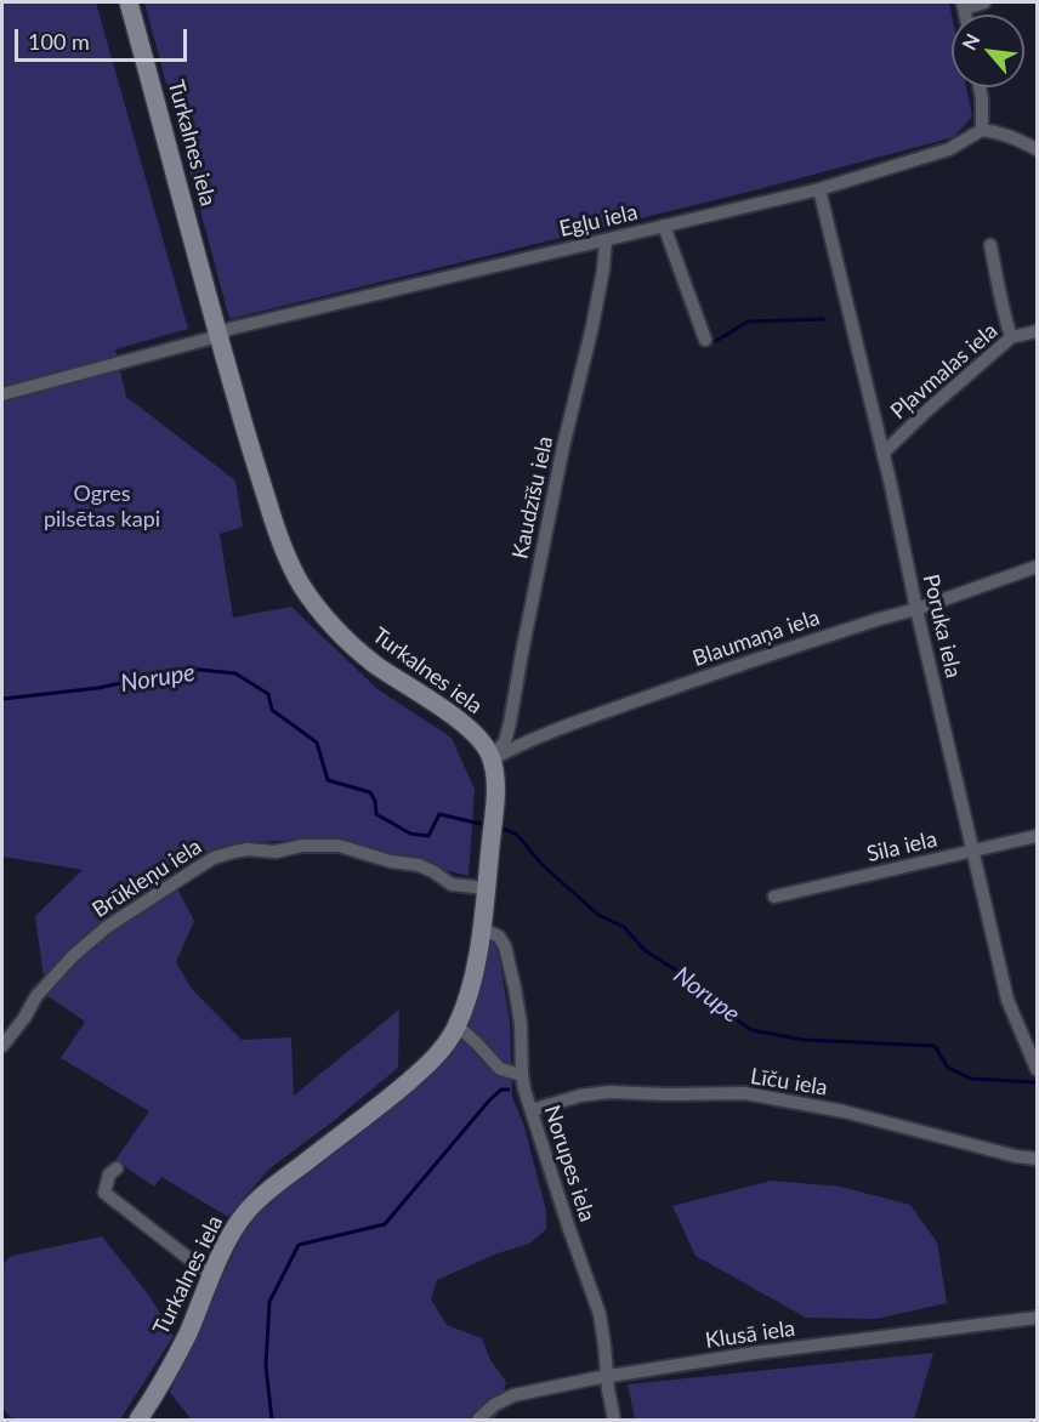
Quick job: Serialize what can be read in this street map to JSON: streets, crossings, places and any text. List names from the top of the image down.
{
  "streets": {
    "main road": ["Turkalnes iela"],
    "street": [
      "Egļu iela",
      "Pļavmalas iela",
      "Kaudzīšu iela",
      "Poruka iela",
      "Blaumaņa iela",
      "Sila iela",
      "Brūkleņu iela",
      "Līču iela",
      "Norupes iela",
      "Klusā iela"
    ]
  },
  "crossings": [
    ["Turkalnes iela", "Egļu iela"],
    ["Turkalnes iela", "Kaudzīšu iela"],
    ["Turkalnes iela", "Blaumaņa iela"],
    ["Turkalnes iela", "Brūkleņu iela"],
    ["Turkalnes iela", "Norupes iela"],
    ["Egļu iela", "Kaudzīšu iela"],
    ["Egļu iela", "Poruka iela"],
    ["Pļavmalas iela", "Poruka iela"],
    ["Kaudzīšu iela", "Blaumaņa iela"],
    ["Poruka iela", "Blaumaņa iela"],
    ["Poruka iela", "Sila iela"],
    ["Līču iela", "Norupes iela"],
    ["Norupes iela", "Klusā iela"]
  ],
  "water": ["Norupe"],
  "parks": ["Ogres pilsētas kapi"],
  "scale_bar": "100 m",
  "north": "top left"
}
